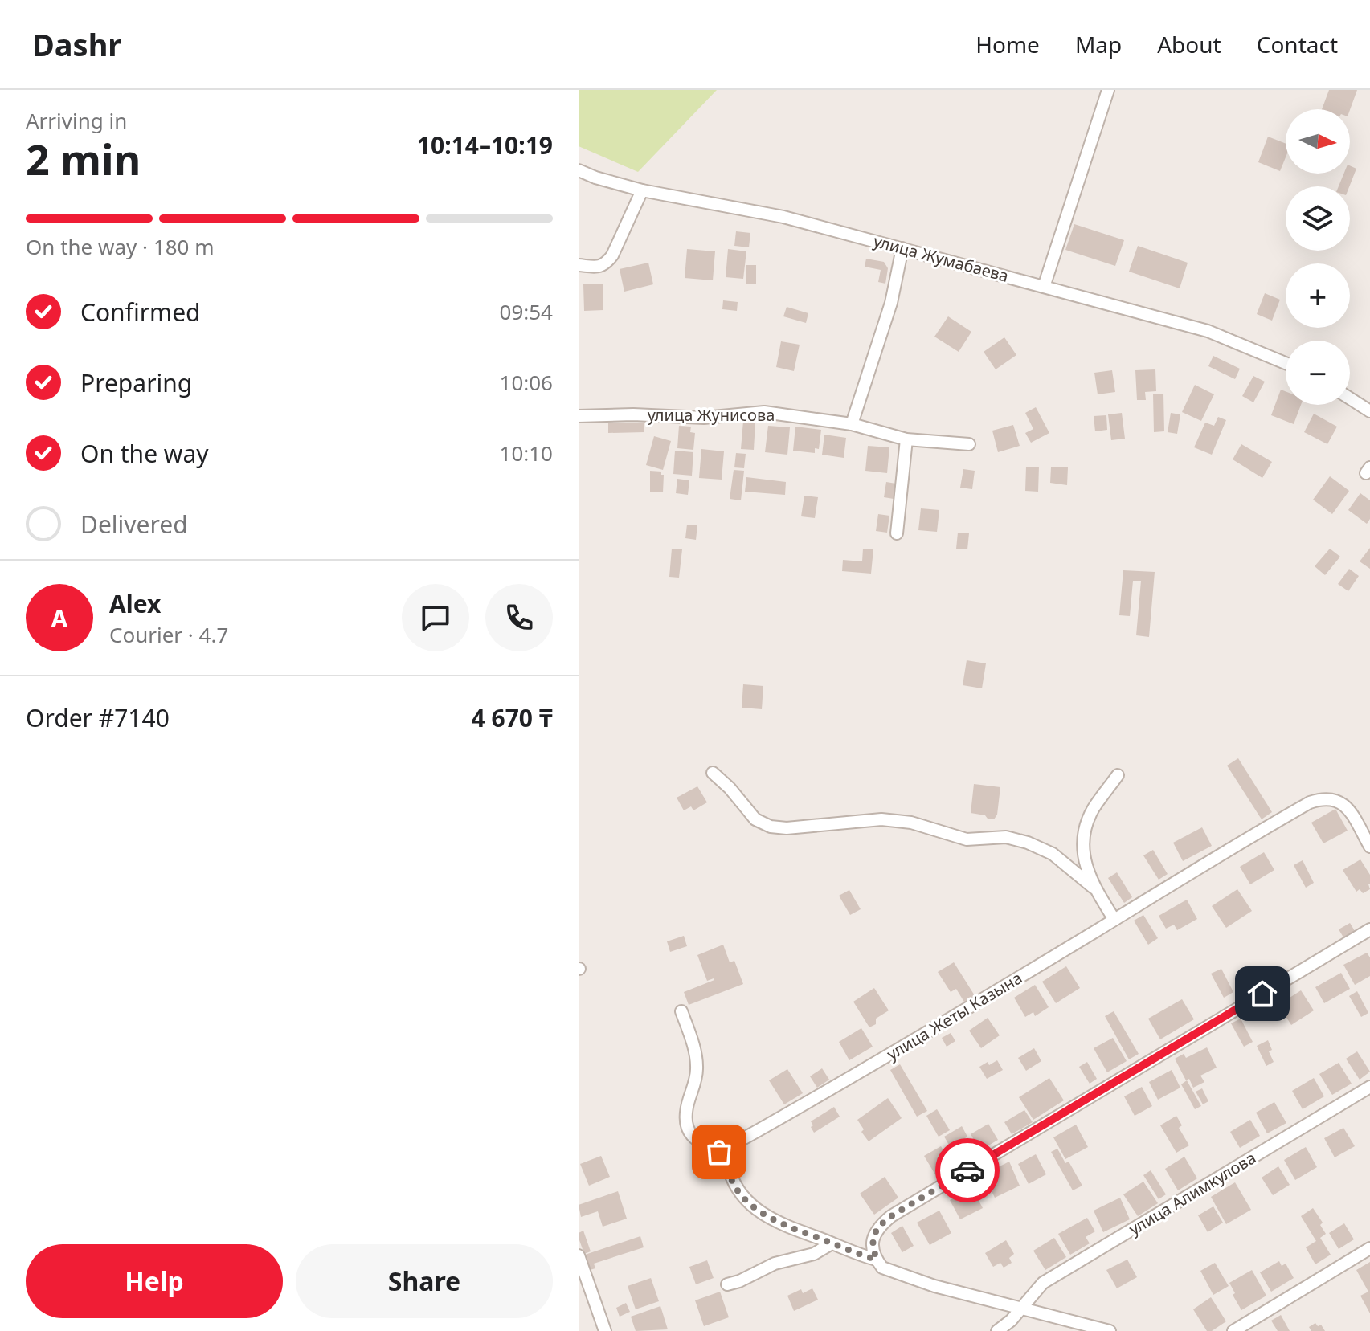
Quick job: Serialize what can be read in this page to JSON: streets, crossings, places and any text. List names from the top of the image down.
{
  "streets": {
    "street": [
      "улица Жумабаева",
      "улица Жунисова",
      "улица Жеты Казына",
      "улица Алимкулова"
    ]
  },
  "north": "right",
  "page": {
    "header": "Dashr",
    "nav": [
      "Home",
      "Map",
      "About",
      "Contact"
    ],
    "heading": ["2 min", "Arriving in", "10:14–10:19"],
    "panel": [
      "Alex",
      "Courier · 4.7",
      "Order #7140",
      "4 670 ₸"
    ],
    "map_buttons": ["+", "−"],
    "bar": "On the way · 180 m",
    "list": [
      ["Confirmed", "09:54"],
      ["Preparing", "10:06"],
      ["On the way", "10:10"],
      "Delivered"
    ],
    "round": "A",
    "buttons": ["Help", "Share"]
  }
}
